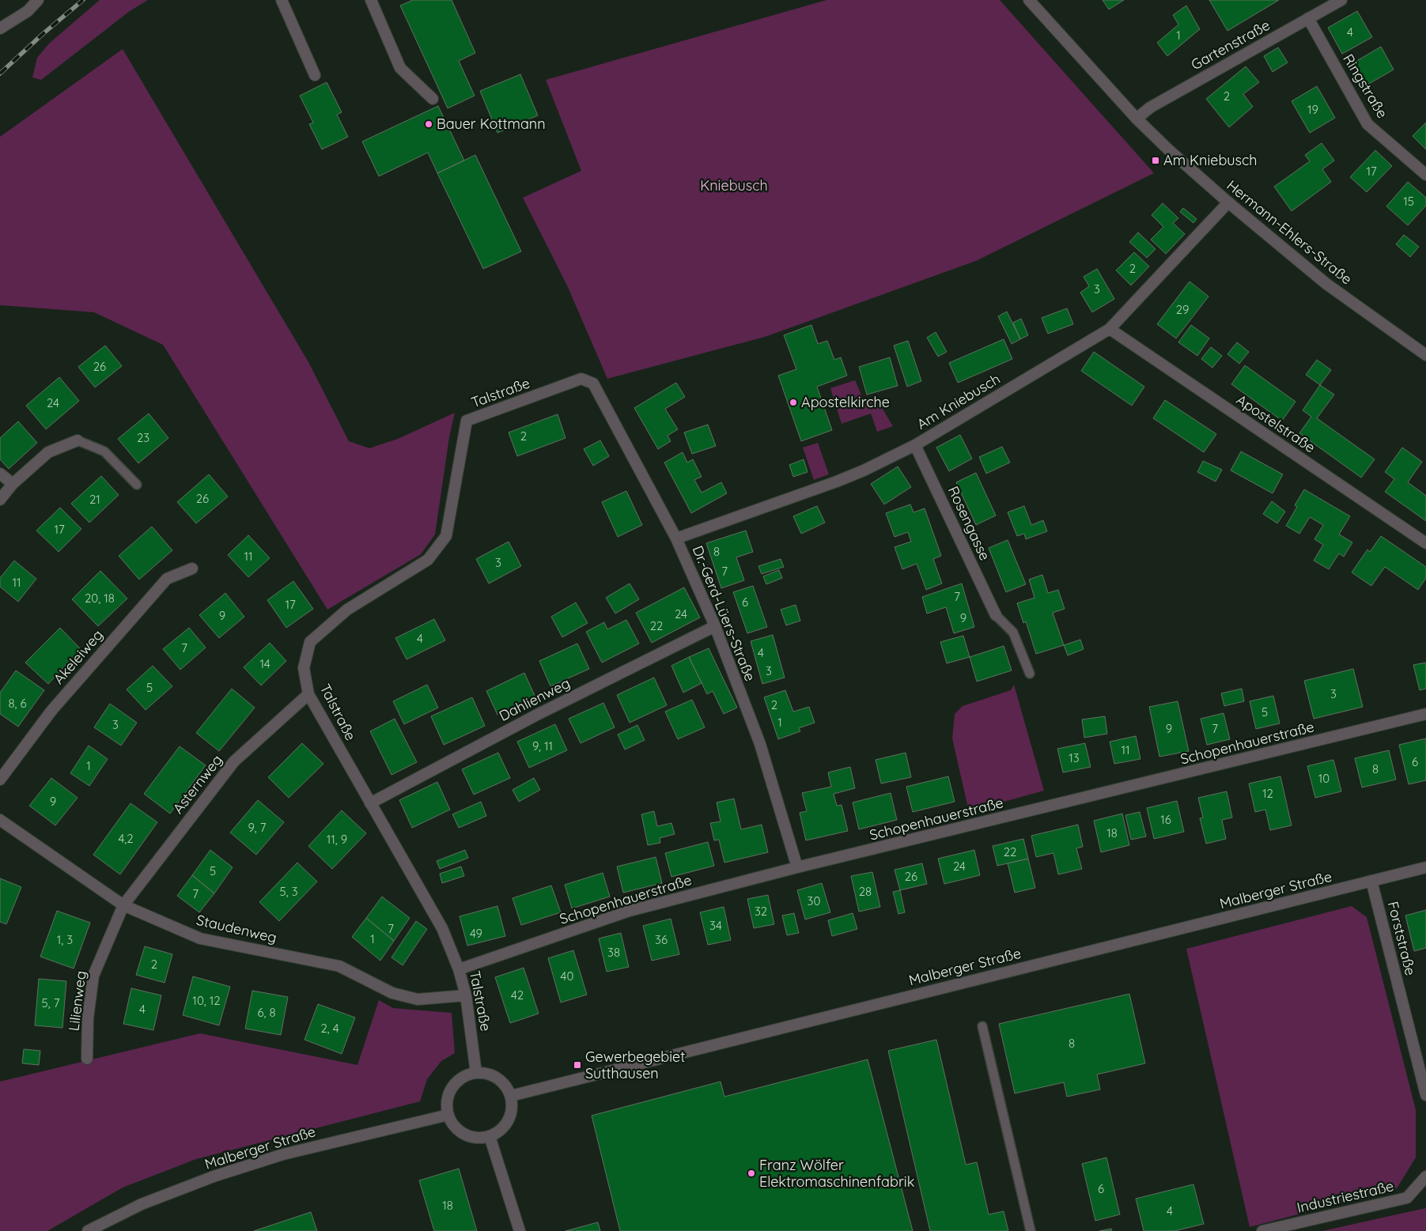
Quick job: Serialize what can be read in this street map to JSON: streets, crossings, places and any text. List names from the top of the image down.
{
  "streets": {
    "street": [
      "Gartenstraße",
      "Ringstraße",
      "Hermann-Ehlers-Straße",
      "Talstraße",
      "Am Kniebusch",
      "Apostelstraße",
      "Rosengasse",
      "Dr.-Gerd-Lüers-Straße",
      "Akeleiweg",
      "Dahlienweg",
      "Schopenhauerstraße",
      "Asternweg",
      "Malberger Straße",
      "Staudenweg",
      "Forststraße",
      "Lilienweg",
      "Industriestraße"
    ]
  },
  "crossings": [
    ["Gartenstraße", "Ringstraße"],
    ["Gartenstraße", "Hermann-Ehlers-Straße"],
    ["Hermann-Ehlers-Straße", "Am Kniebusch"],
    ["Talstraße", "Dr.-Gerd-Lüers-Straße"],
    ["Talstraße", "Dahlienweg"],
    ["Talstraße", "Schopenhauerstraße"],
    ["Talstraße", "Asternweg"],
    ["Talstraße", "Malberger Straße"],
    ["Talstraße", "Staudenweg"],
    ["Am Kniebusch", "Apostelstraße"],
    ["Am Kniebusch", "Rosengasse"],
    ["Am Kniebusch", "Dr.-Gerd-Lüers-Straße"],
    ["Dr.-Gerd-Lüers-Straße", "Dahlienweg"],
    ["Dr.-Gerd-Lüers-Straße", "Schopenhauerstraße"],
    ["Asternweg", "Staudenweg"],
    ["Asternweg", "Lilienweg"],
    ["Malberger Straße", "Forststraße"],
    ["Staudenweg", "Lilienweg"]
  ],
  "parks": ["Kniebusch"],
  "places": {
    "other": ["Bauer Kottmann", "Apostelkirche", "Franz Wölfer Elektromaschinenfabrik"],
    "transit": ["Am Kniebusch", "Gewerbegebiet Sutthausen"]
  },
  "house_numbers": [
    "4",
    "1",
    "2",
    "19",
    "17",
    "15",
    "2",
    "3",
    "29",
    "26",
    "24",
    "2",
    "23",
    "26",
    "21",
    "17",
    "8",
    "11",
    "3",
    "7",
    "11",
    "7",
    "20, 18",
    "6",
    "17",
    "24",
    "9",
    "9",
    "22",
    "4",
    "7",
    "4",
    "14",
    "3",
    "5",
    "3",
    "8, 6",
    "2",
    "5",
    "1",
    "3",
    "9",
    "7",
    "9, 11",
    "11",
    "13",
    "6",
    "1",
    "8",
    "10",
    "12",
    "9",
    "16",
    "9, 7",
    "18",
    "4,2",
    "11, 9",
    "22",
    "24",
    "5",
    "26",
    "5, 3",
    "28",
    "7",
    "30",
    "32",
    "34",
    "7",
    "49",
    "1",
    "1, 3",
    "36",
    "38",
    "2",
    "40",
    "42",
    "10, 12",
    "5, 7",
    "4",
    "6, 8",
    "2, 4",
    "8",
    "6",
    "18",
    "4"
  ]
}
